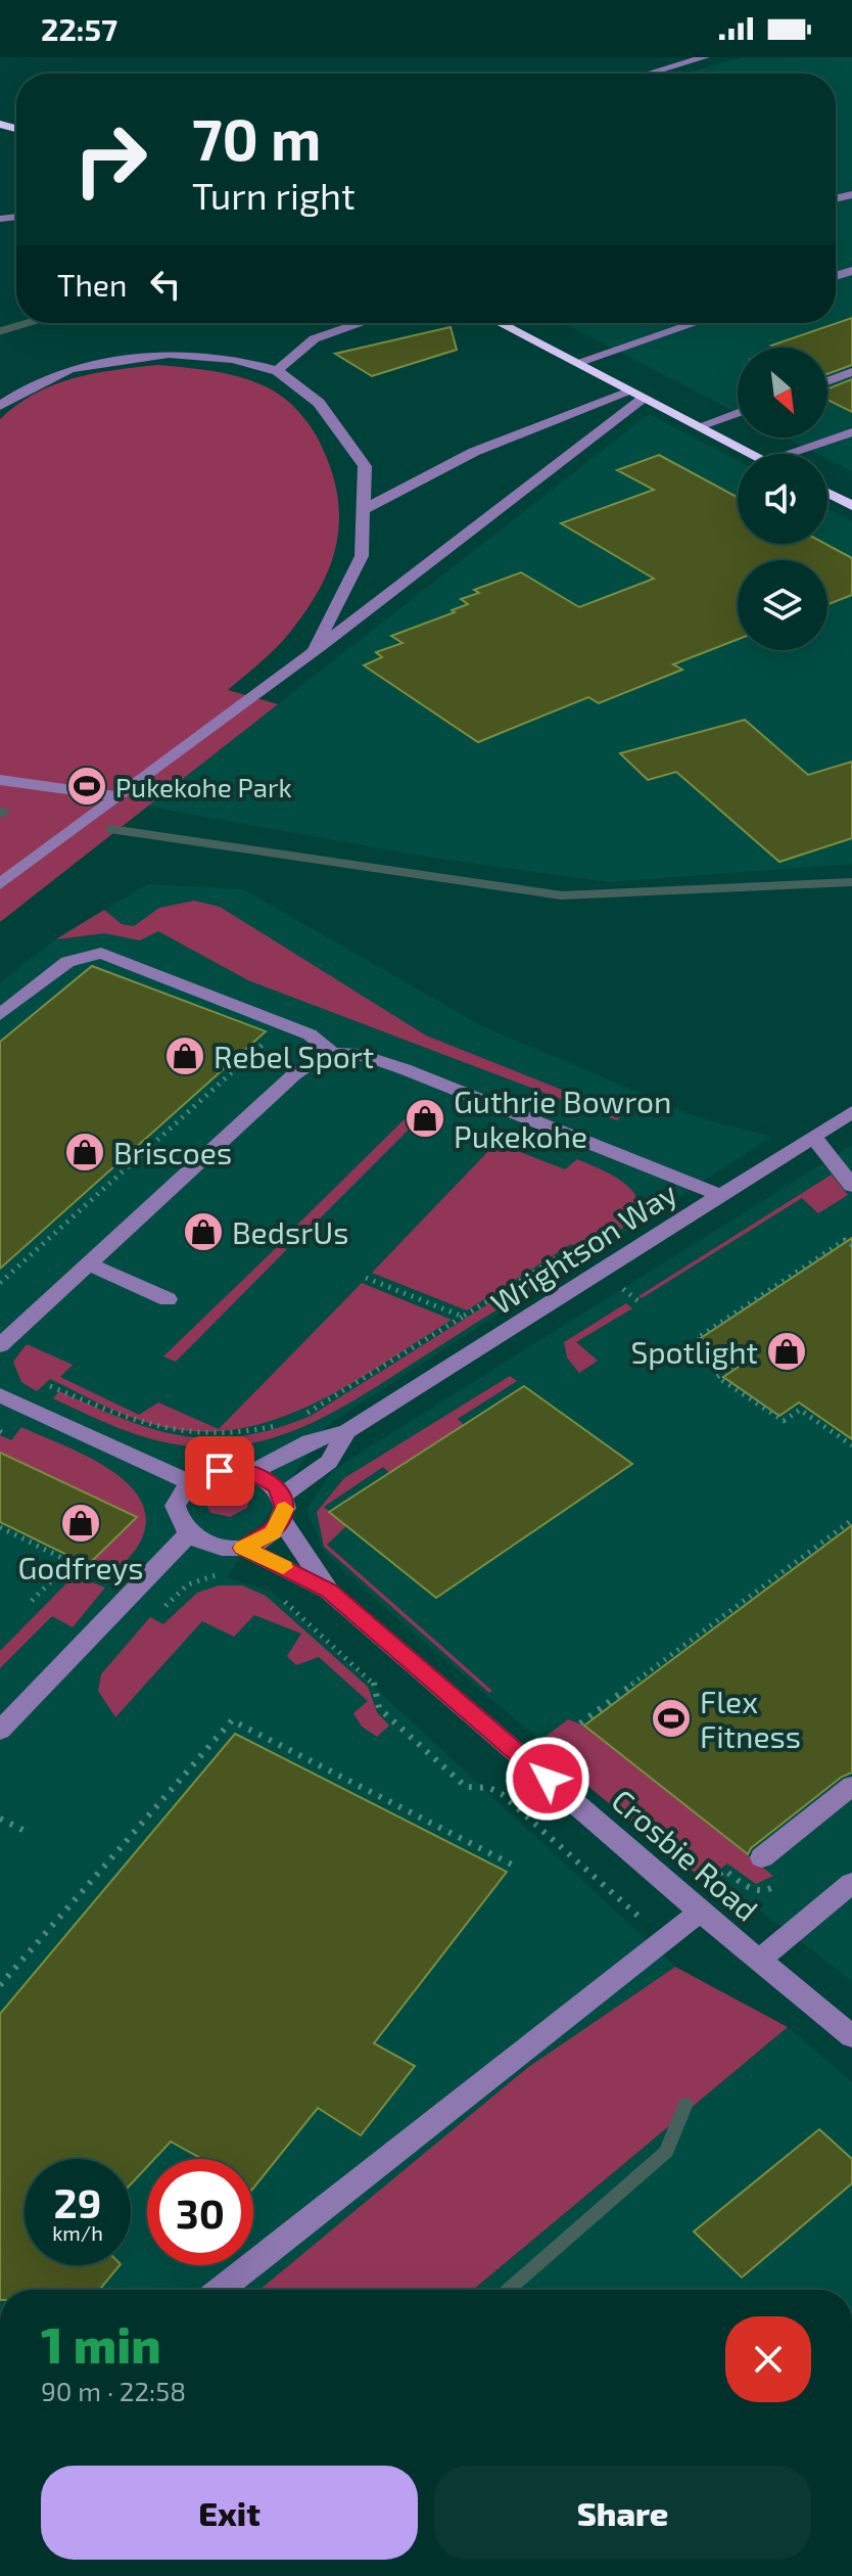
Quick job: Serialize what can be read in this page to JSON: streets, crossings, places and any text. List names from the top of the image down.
{
  "streets": {
    "street": ["Wrightson Way", "Crosbie Road"]
  },
  "crossings": [
    ["Wrightson Way", "Crosbie Road"]
  ],
  "places": {
    "sports": ["Pukekohe Park", "Flex Fitness"],
    "shop": [
      "Rebel Sport",
      "Guthrie Bowron Pukekohe",
      "Briscoes",
      "BedsrUs",
      "Spotlight",
      "Godfreys"
    ]
  },
  "north": "bottom right",
  "page": {
    "status": "22:57",
    "turn": ["70 m", "Turn right"],
    "then": "Then",
    "speed": "29 km/h",
    "limit": "30",
    "heading": ["1 min", "90 m · 22:58"],
    "buttons": ["Exit", "Share"]
  }
}
